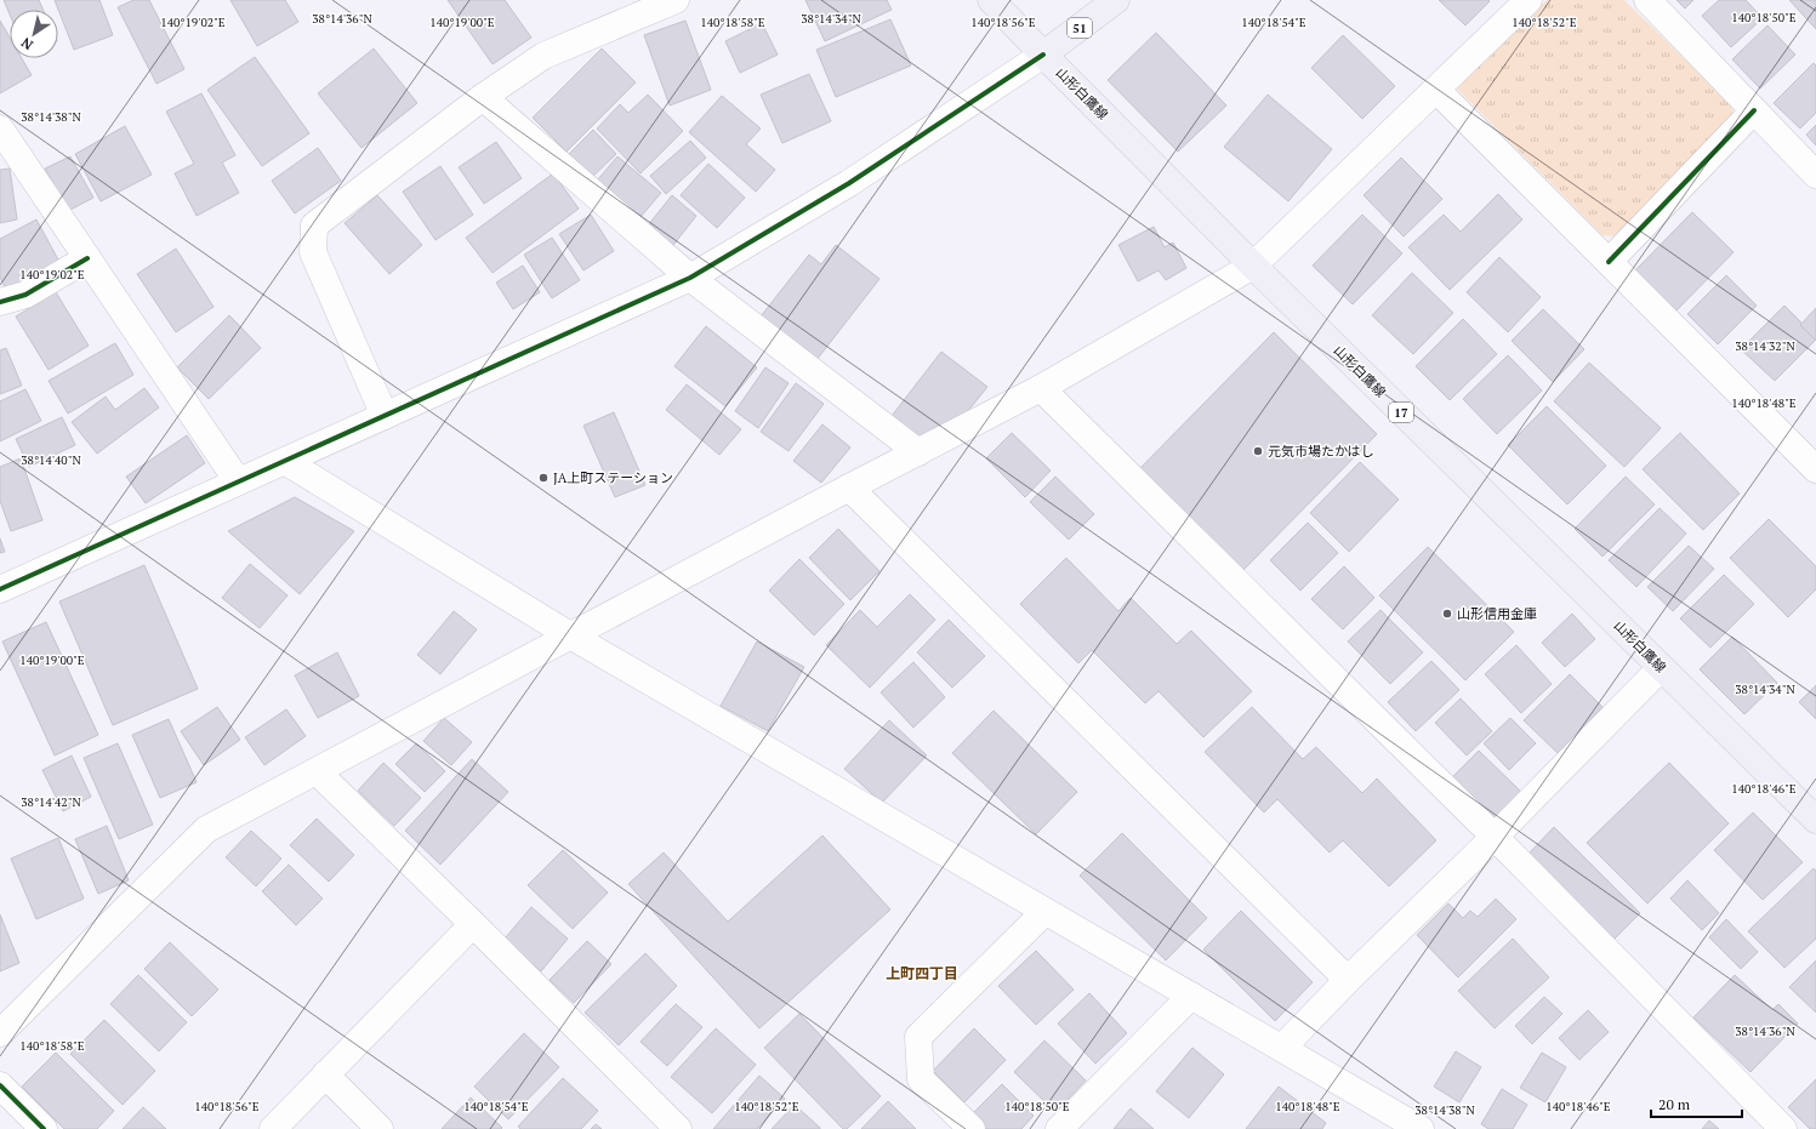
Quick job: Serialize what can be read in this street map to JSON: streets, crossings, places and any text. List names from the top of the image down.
{
  "streets": {
    "main road": ["51", "山形白鷹線", "17"]
  },
  "crossings": [
    ["51", "山形白鷹線"]
  ],
  "districts": ["上町四丁目"],
  "places": ["元気市場たかはし", "JA上町ステーション", "山形信用金庫"],
  "scale_bar": "20 m",
  "north": "bottom left",
  "coordinates": [
    "140°18'50\"E",
    "38°14'36\"N",
    "38°14'34\"N",
    "140°19'02\"E",
    "140°19'00\"E",
    "140°18'58\"E",
    "140°18'56\"E",
    "140°18'54\"E",
    "140°18'52\"E",
    "38°14'38\"N",
    "38°14'32\"N",
    "140°18'48\"E",
    "38°14'40\"N",
    "140°18'46\"E",
    "38°14'42\"N"
  ]
}
